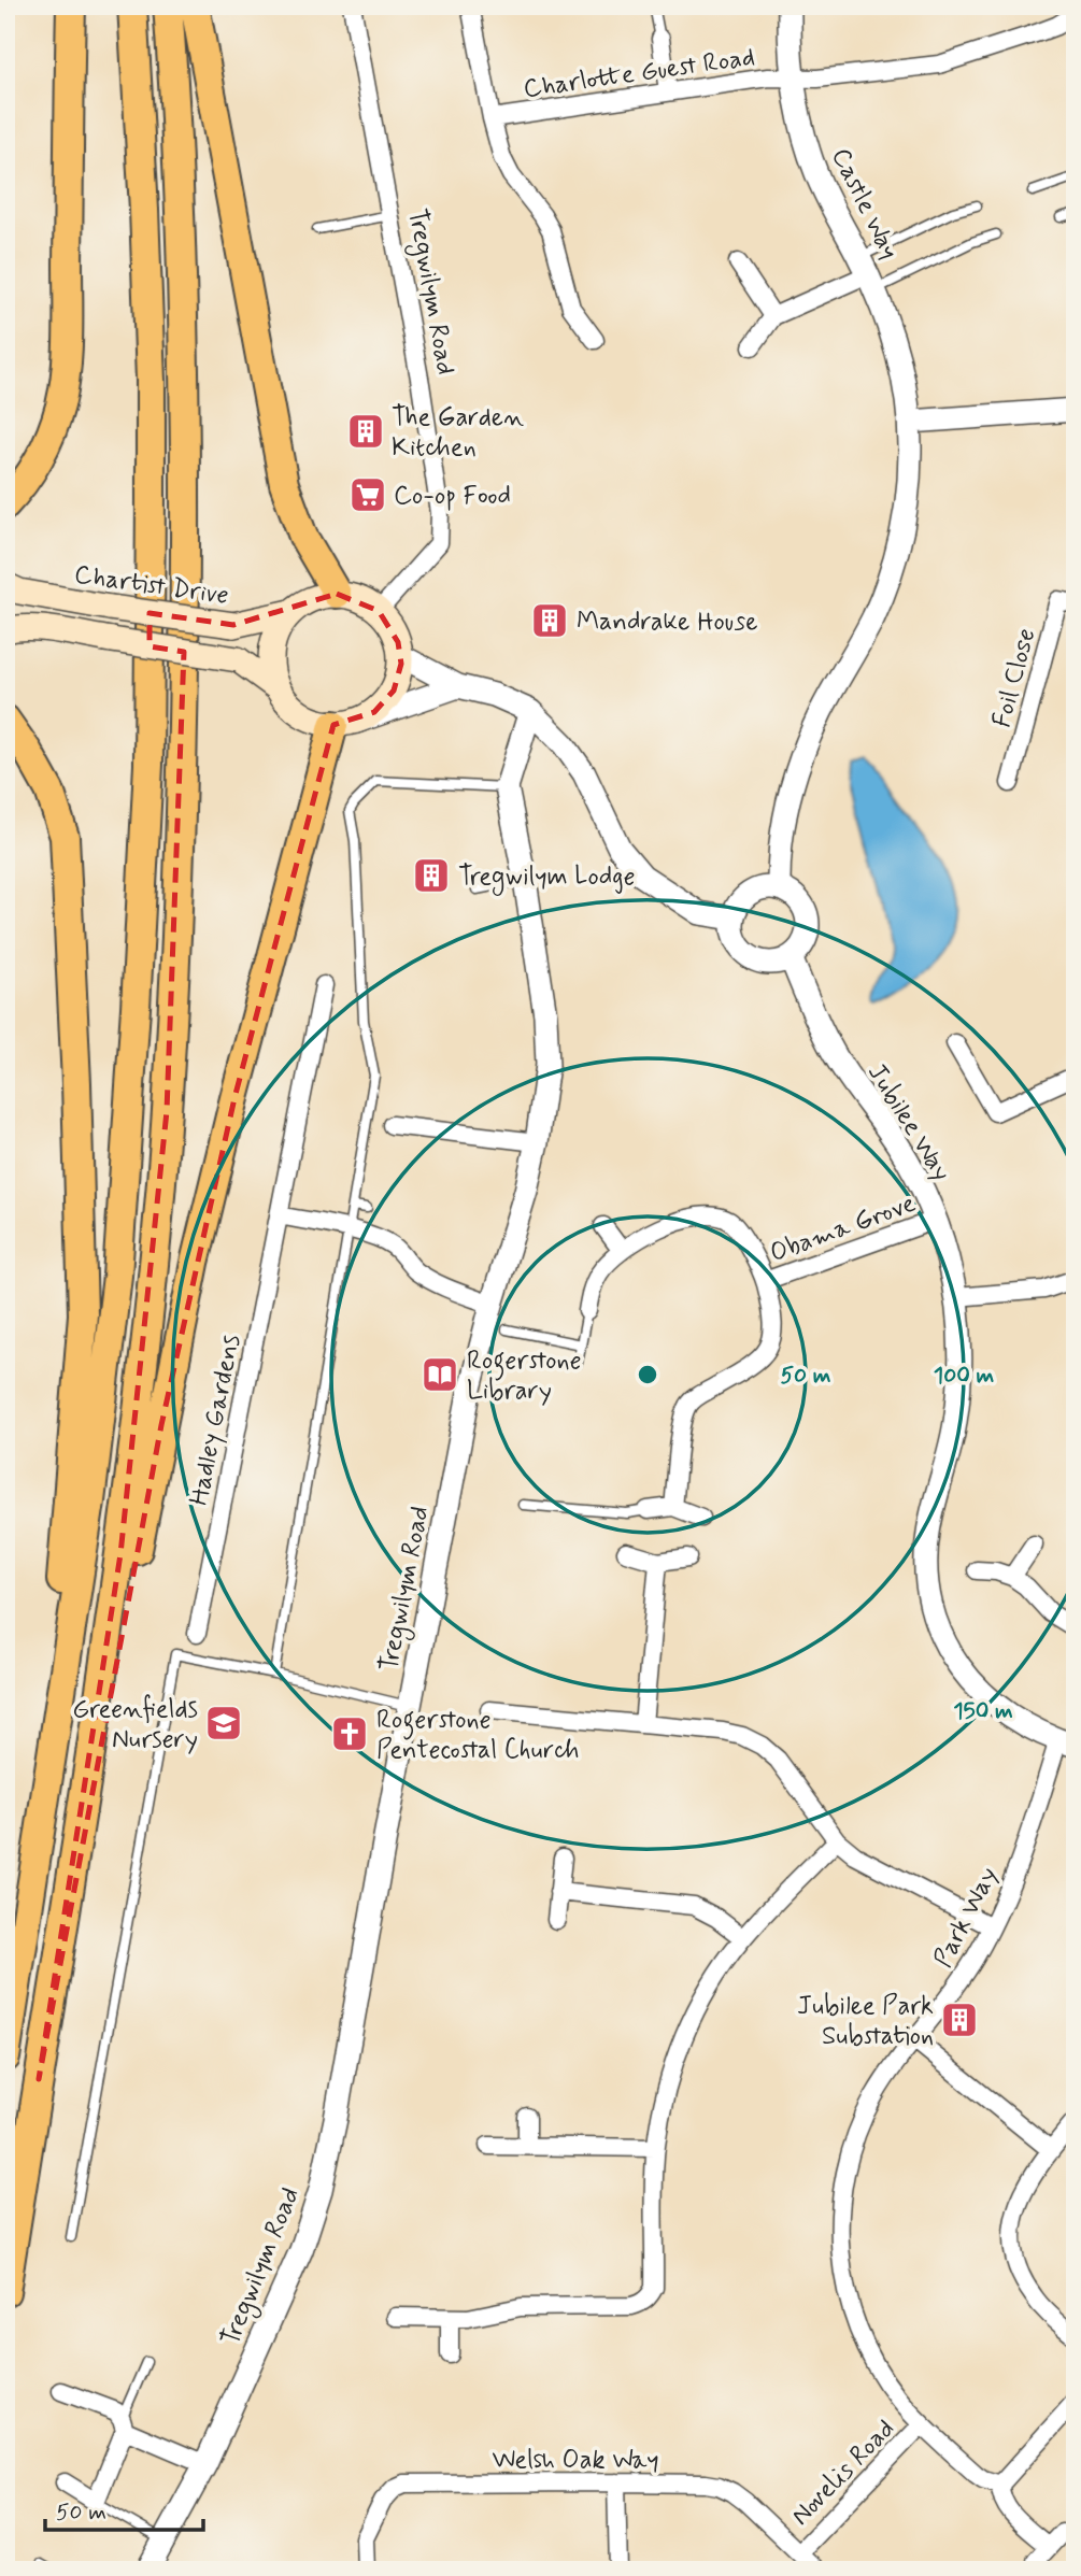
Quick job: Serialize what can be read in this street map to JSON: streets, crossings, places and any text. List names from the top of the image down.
{
  "streets": {
    "main road": ["Chartist Drive"],
    "street": [
      "Charlotte Guest Road",
      "Castle Way",
      "Tregwilym Road",
      "Foil Close",
      "Jubilee Way",
      "Obama Grove",
      "Hadley Gardens",
      "Park Way",
      "Welsh Oak Way",
      "Novelis Road"
    ]
  },
  "crossings": [
    ["Charlotte Guest Road", "Castle Way"],
    ["Tregwilym Road", "Chartist Drive"],
    ["Jubilee Way", "Obama Grove"],
    ["Jubilee Way", "Park Way"],
    ["Park Way", "Novelis Road"],
    ["Welsh Oak Way", "Novelis Road"]
  ],
  "places": {
    "building": [
      "The Garden Kitchen",
      "Mandrake House",
      "Tregwilym Lodge",
      "Jubilee Park Substation"
    ],
    "supermarket": ["Co-op Food"],
    "library": ["Rogerstone Library"],
    "school or university": ["Greenfields Nursery"],
    "church": ["Rogerstone Pentecostal Church"]
  },
  "scale_bar": "50 m",
  "rings": ["50 m", "100 m", "150 m"]
}
